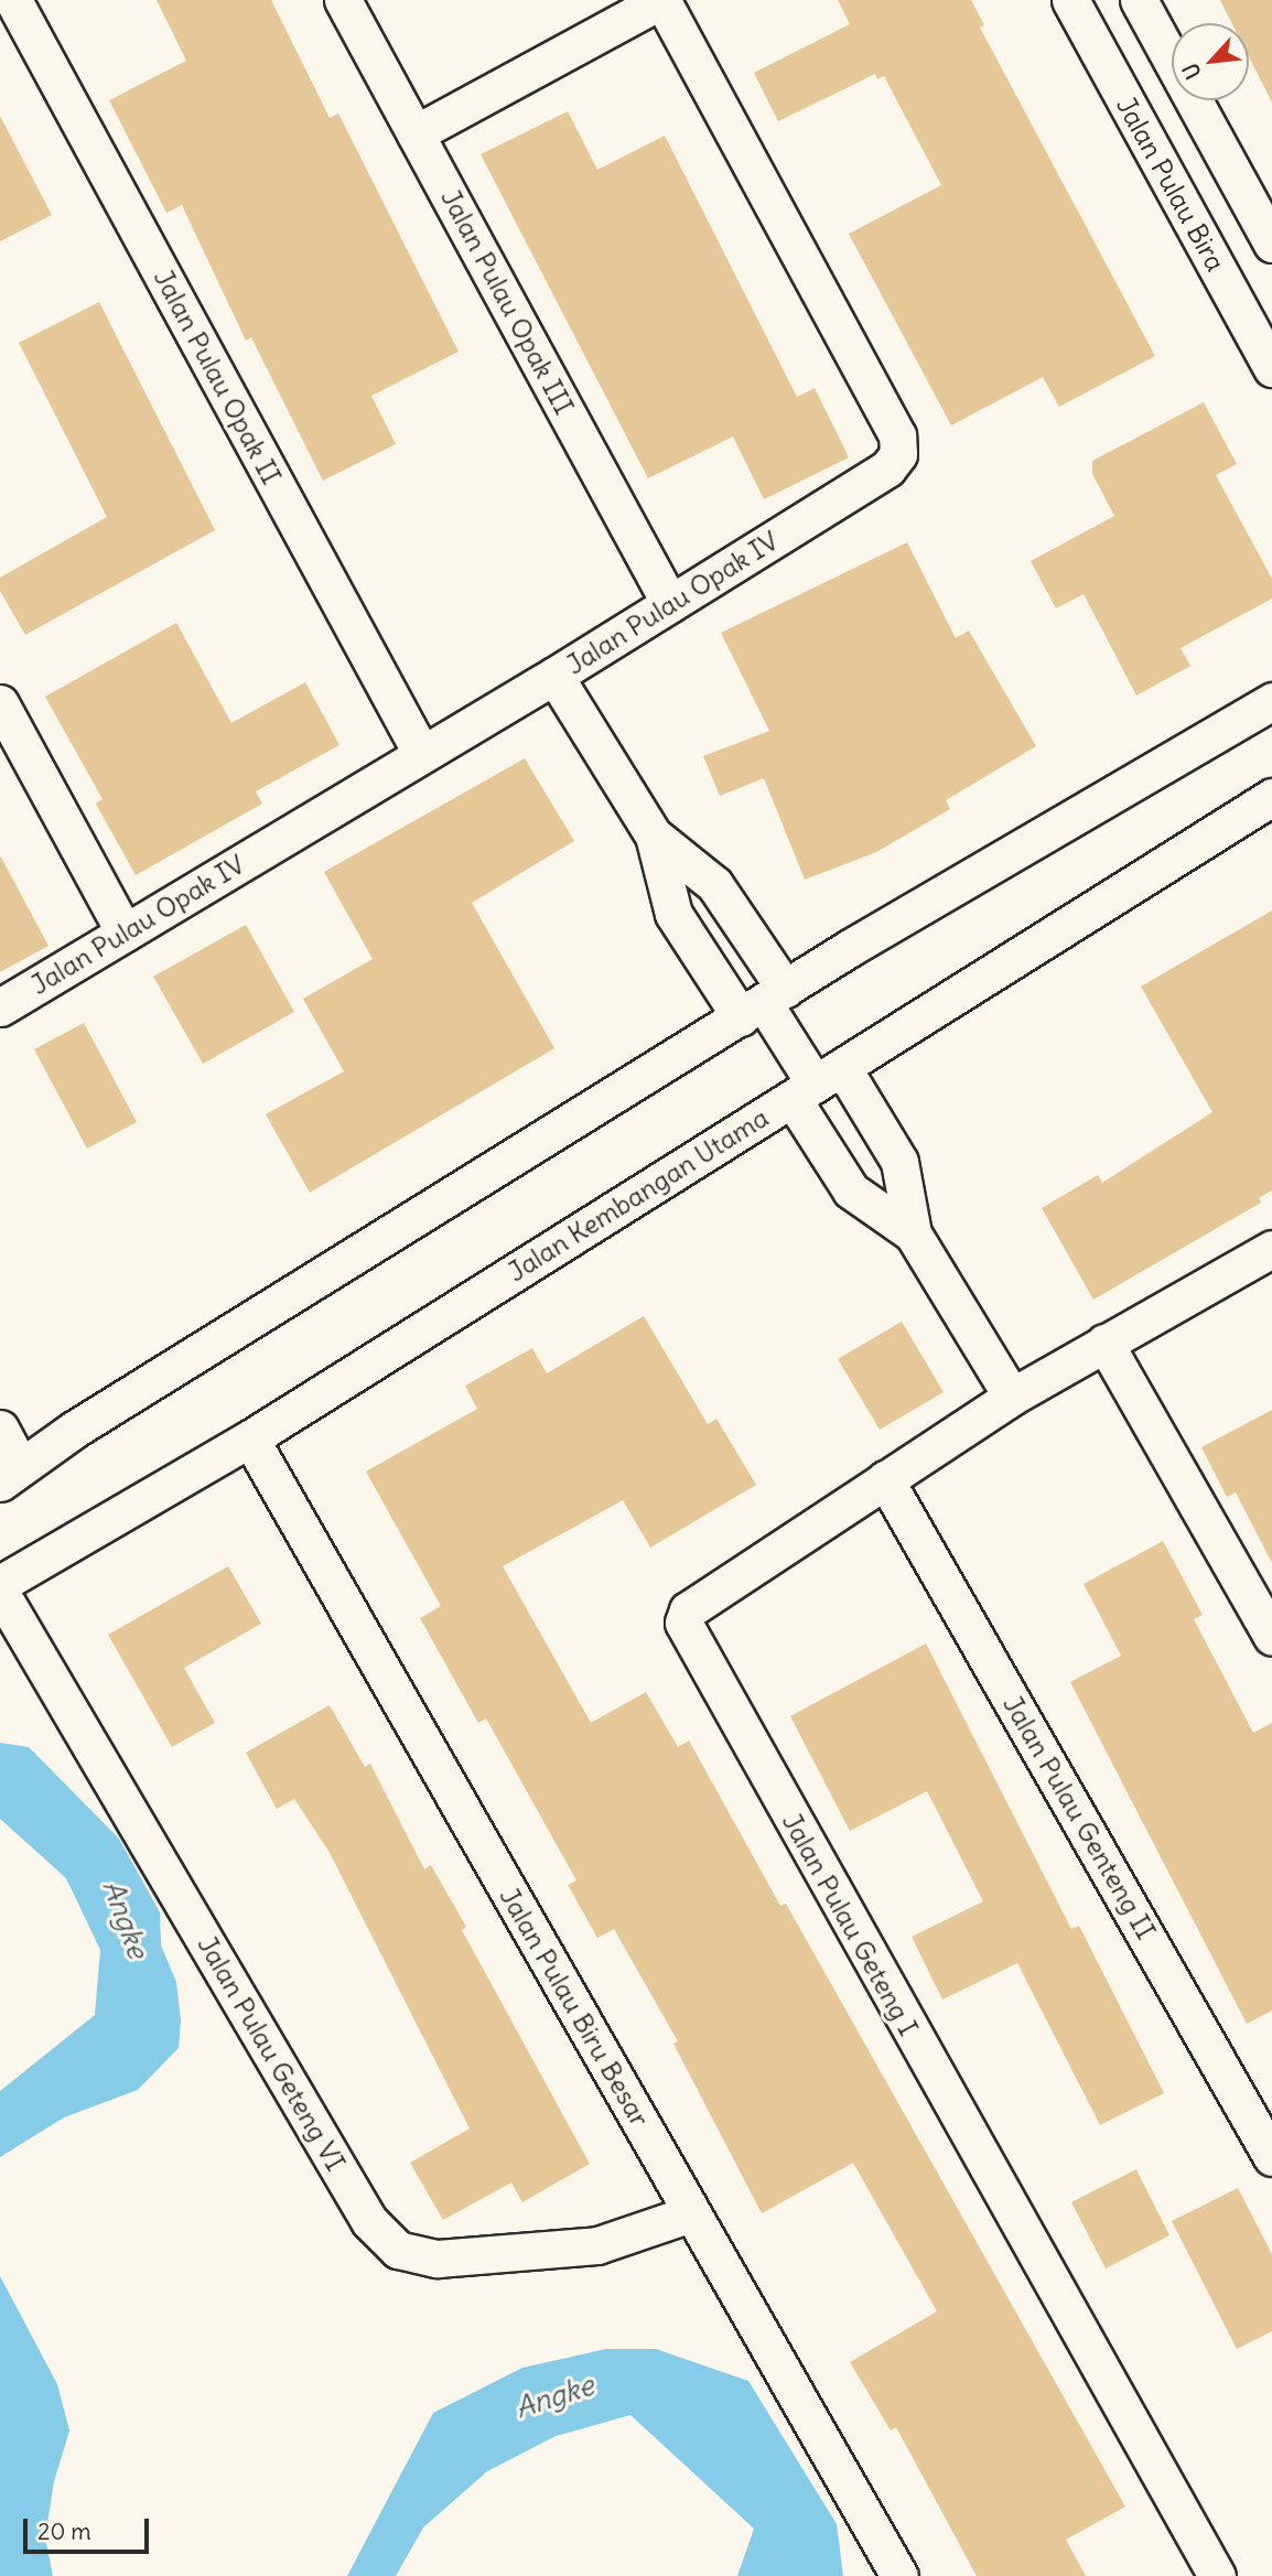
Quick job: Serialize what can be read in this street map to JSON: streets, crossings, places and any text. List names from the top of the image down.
{
  "streets": {
    "street": [
      "Jalan Pulau Bira",
      "Jalan Pulau Opak III",
      "Jalan Pulau Opak II",
      "Jalan Pulau Opak IV",
      "Jalan Kembangan Utama",
      "Jalan Pulau Genteng II",
      "Jalan Pulau Geteng I",
      "Jalan Pulau Biru Besar",
      "Jalan Pulau Geteng VI"
    ]
  },
  "crossings": [
    ["Jalan Pulau Opak III", "Jalan Pulau Opak IV"],
    ["Jalan Pulau Opak II", "Jalan Pulau Opak IV"],
    ["Jalan Kembangan Utama", "Jalan Pulau Biru Besar"],
    ["Jalan Pulau Genteng II", "Jalan Pulau Geteng I"],
    ["Jalan Pulau Biru Besar", "Jalan Pulau Geteng VI"]
  ],
  "water": ["Angke"],
  "scale_bar": "20 m",
  "north": "bottom left"
}
